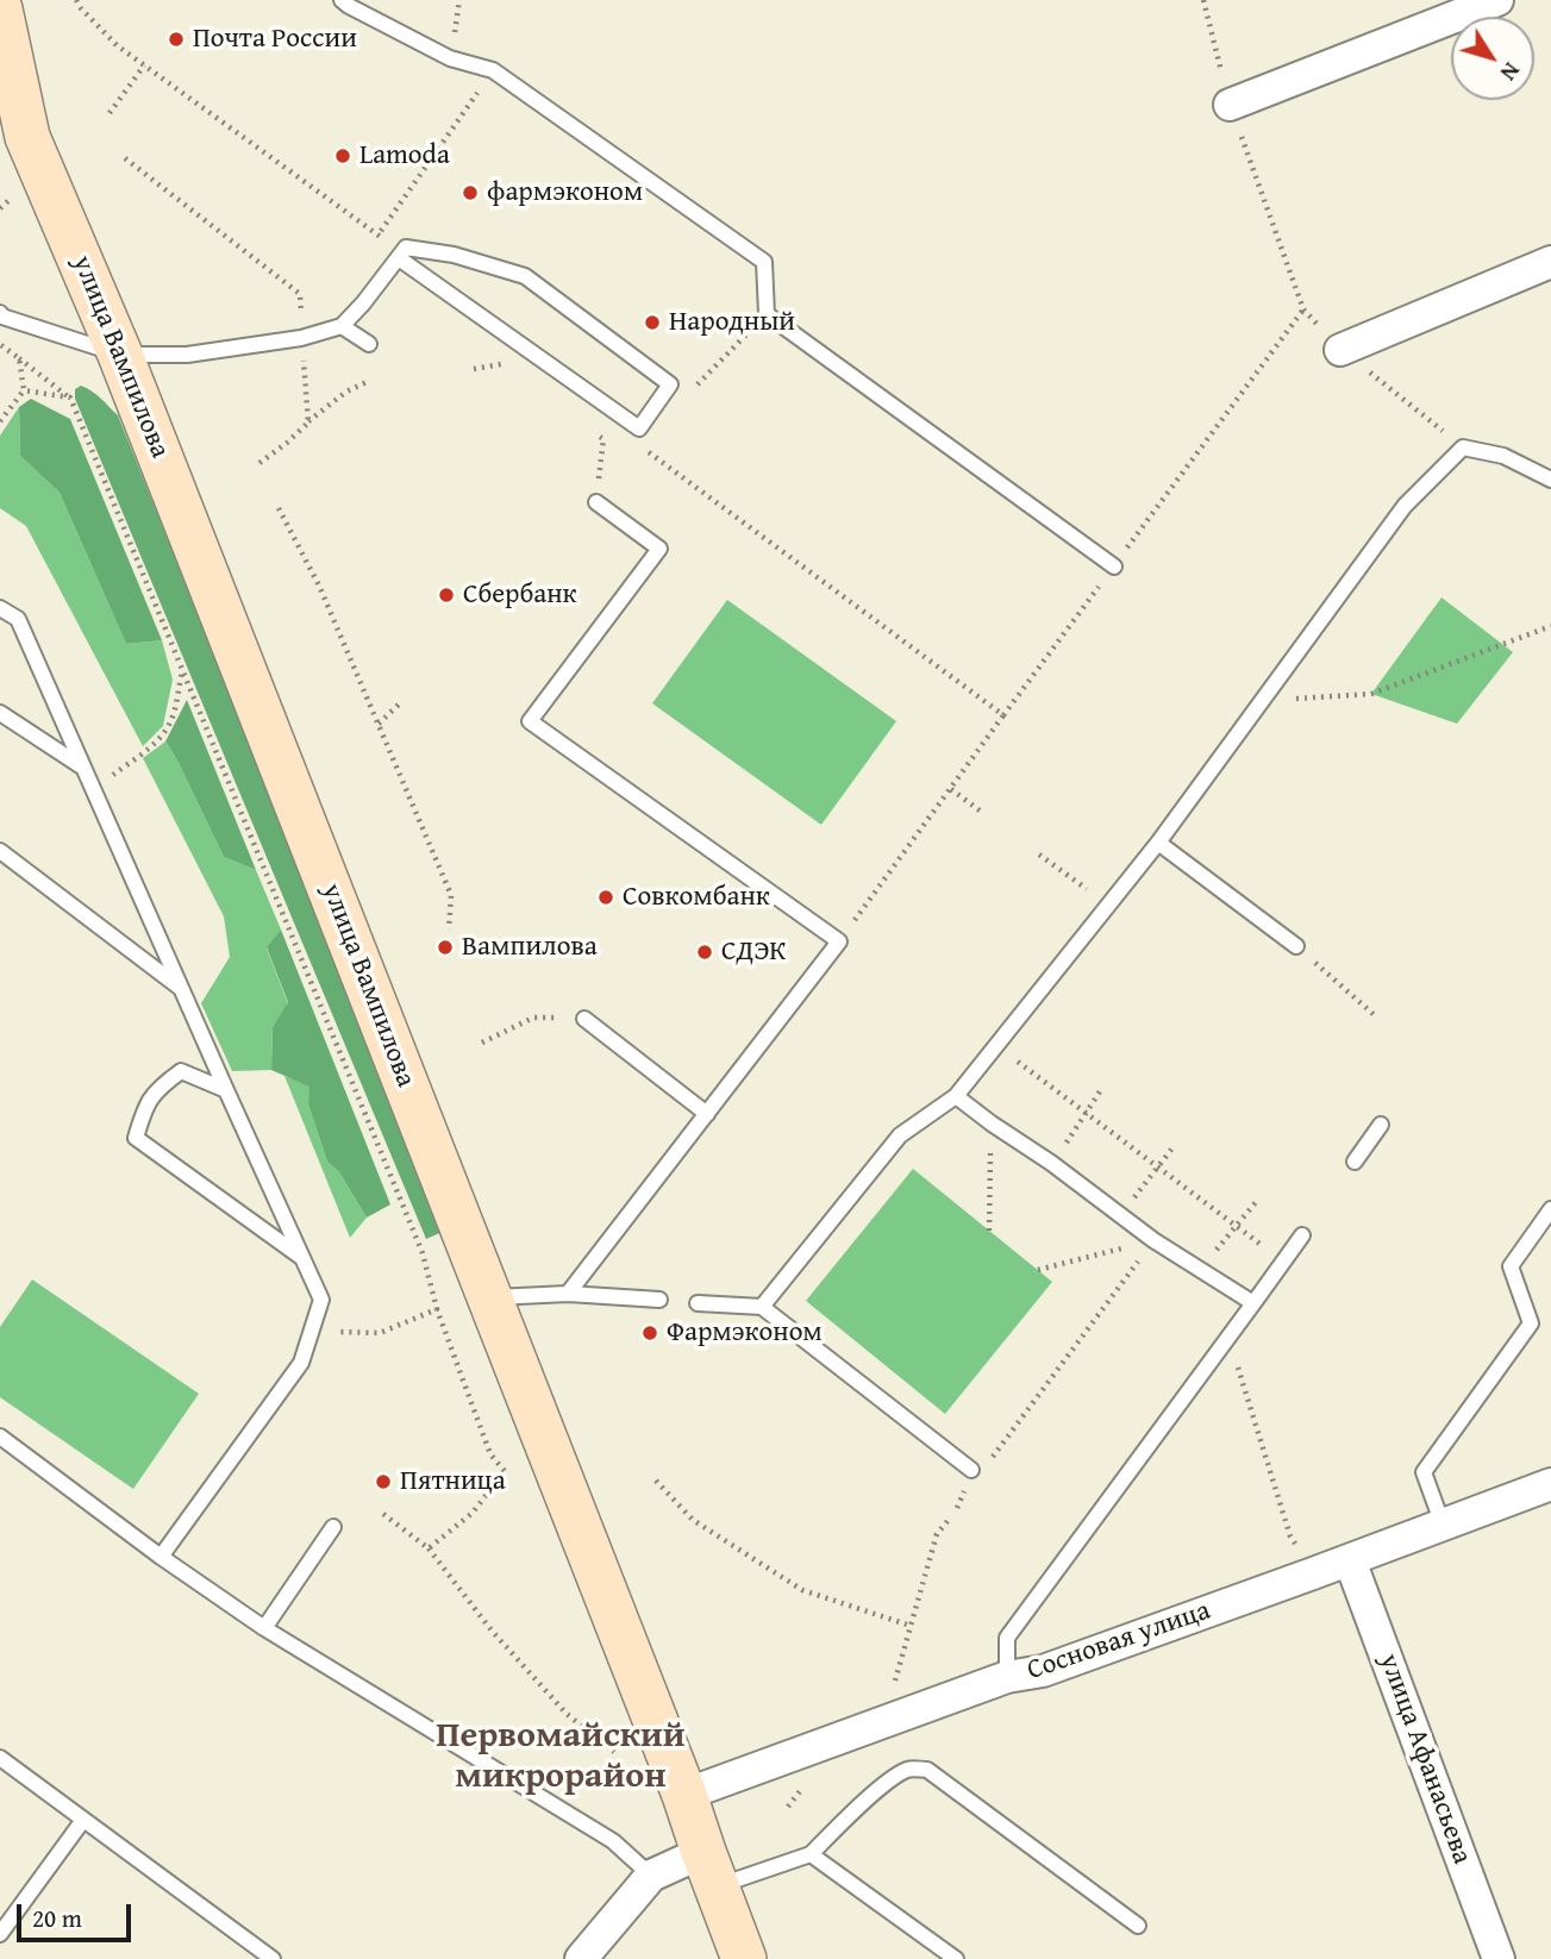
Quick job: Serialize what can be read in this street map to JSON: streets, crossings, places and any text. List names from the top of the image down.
{
  "streets": {
    "street": ["улица Вампилова", "Сосновая улица", "улица Афанасьева"]
  },
  "crossings": [
    ["улица Вампилова", "Сосновая улица"],
    ["Сосновая улица", "улица Афанасьева"]
  ],
  "districts": ["Первомайский микрорайон"],
  "places": [
    "Почта России",
    "Lamoda",
    "фармэконом",
    "Народный",
    "Сбербанк",
    "Совкомбанк",
    "Вампилова",
    "СДЭК",
    "Фармэконом",
    "Пятница"
  ],
  "scale_bar": "20 m",
  "north": "bottom right"
}
